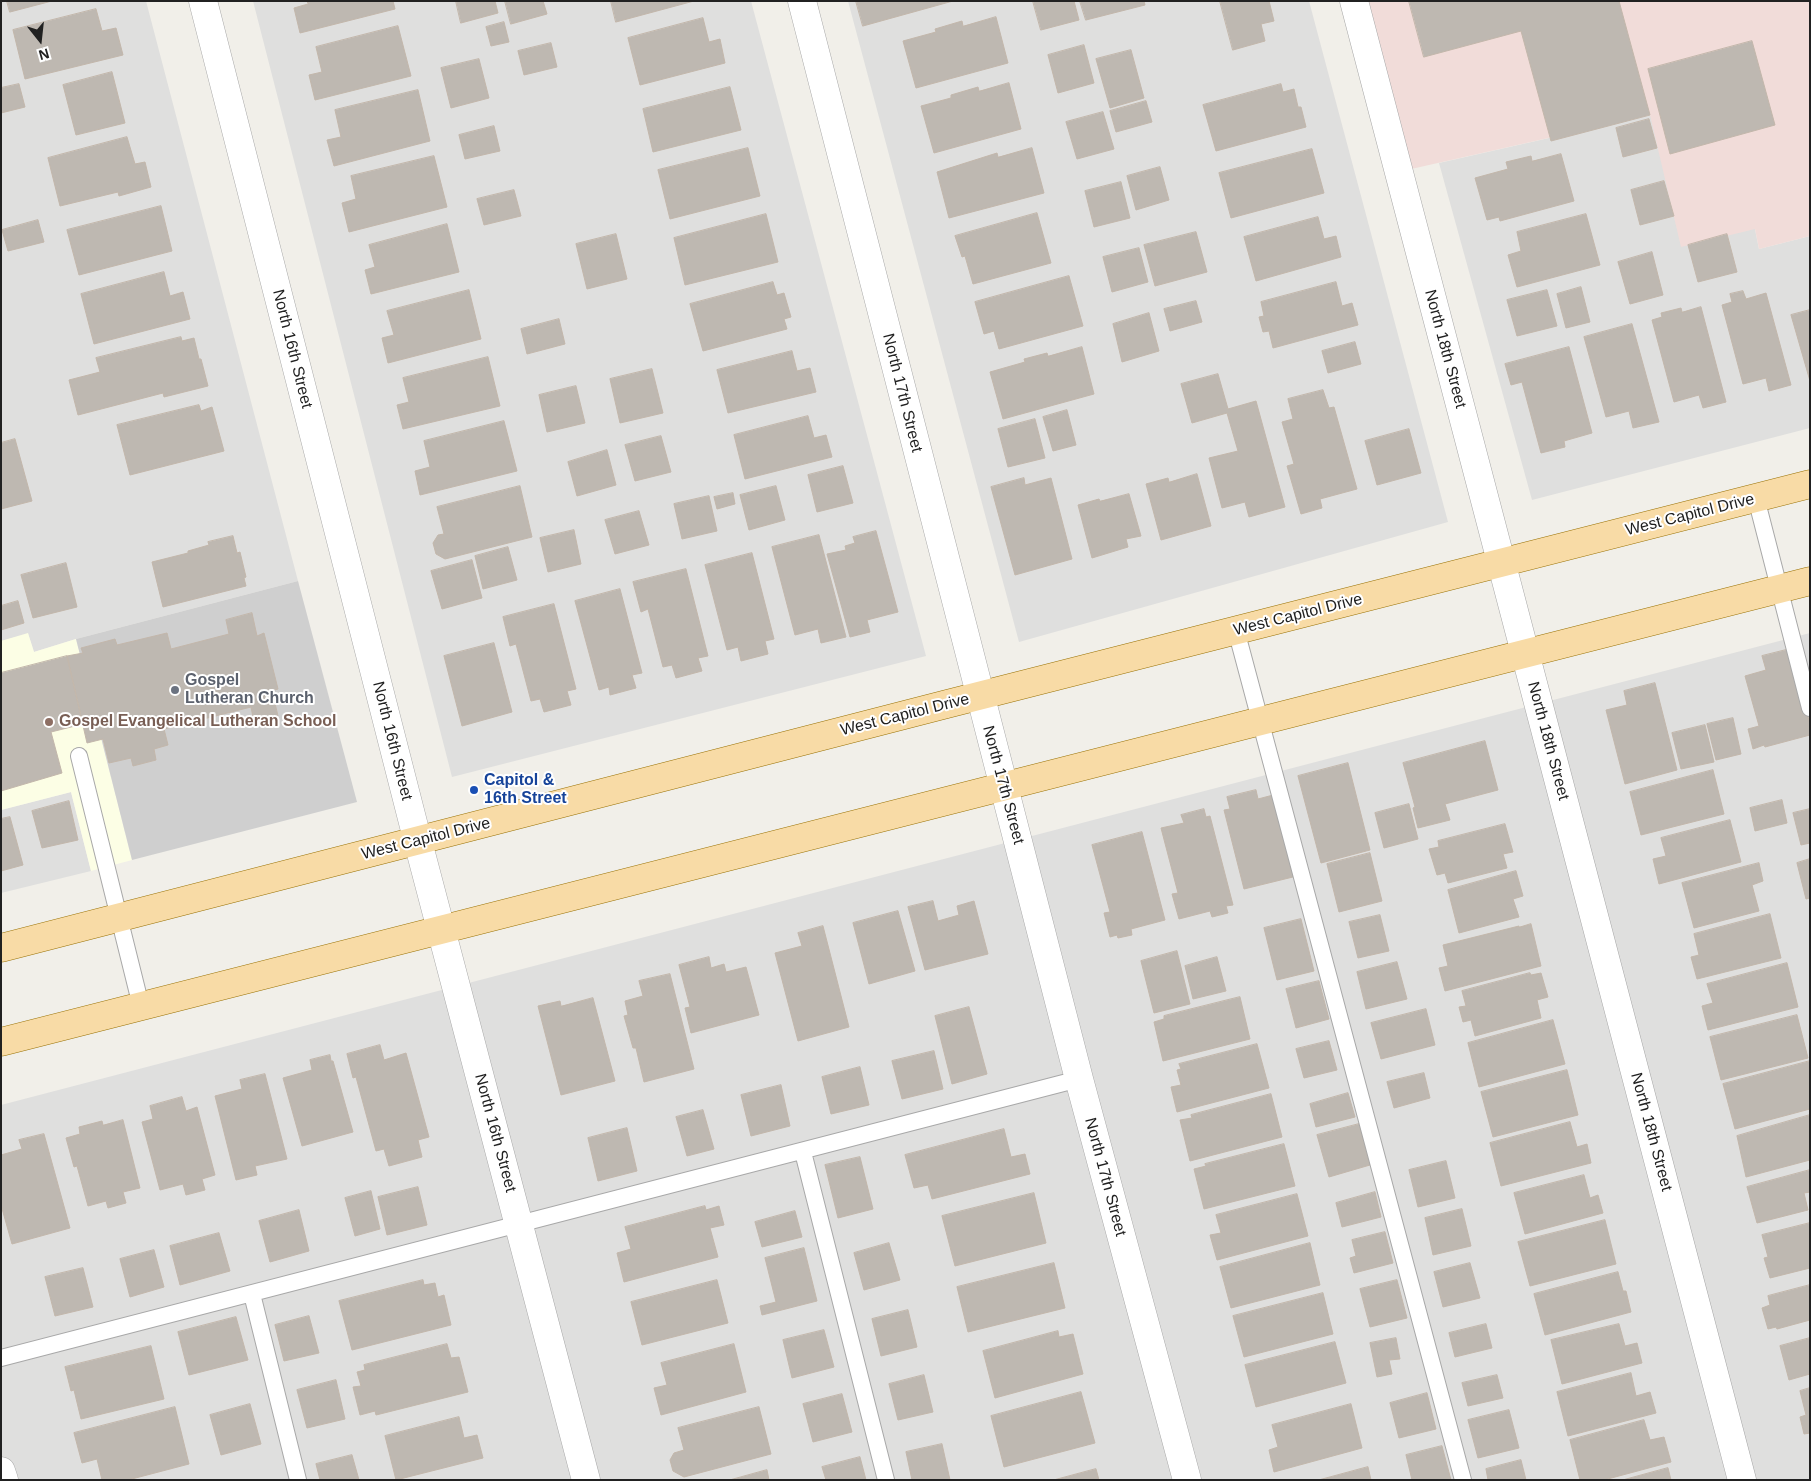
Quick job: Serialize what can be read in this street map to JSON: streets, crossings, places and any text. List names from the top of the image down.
{
  "streets": {
    "main road": ["West Capitol Drive"],
    "street": ["North 16th Street", "North 18th Street", "North 17th Street"]
  },
  "crossings": [
    ["North 16th Street", "West Capitol Drive"],
    ["North 18th Street", "West Capitol Drive"],
    ["North 17th Street", "West Capitol Drive"]
  ],
  "places": ["Gospel Lutheran Church", "Gospel Evangelical Lutheran School", "Capitol & 16th Street"],
  "north": "bottom"
}
